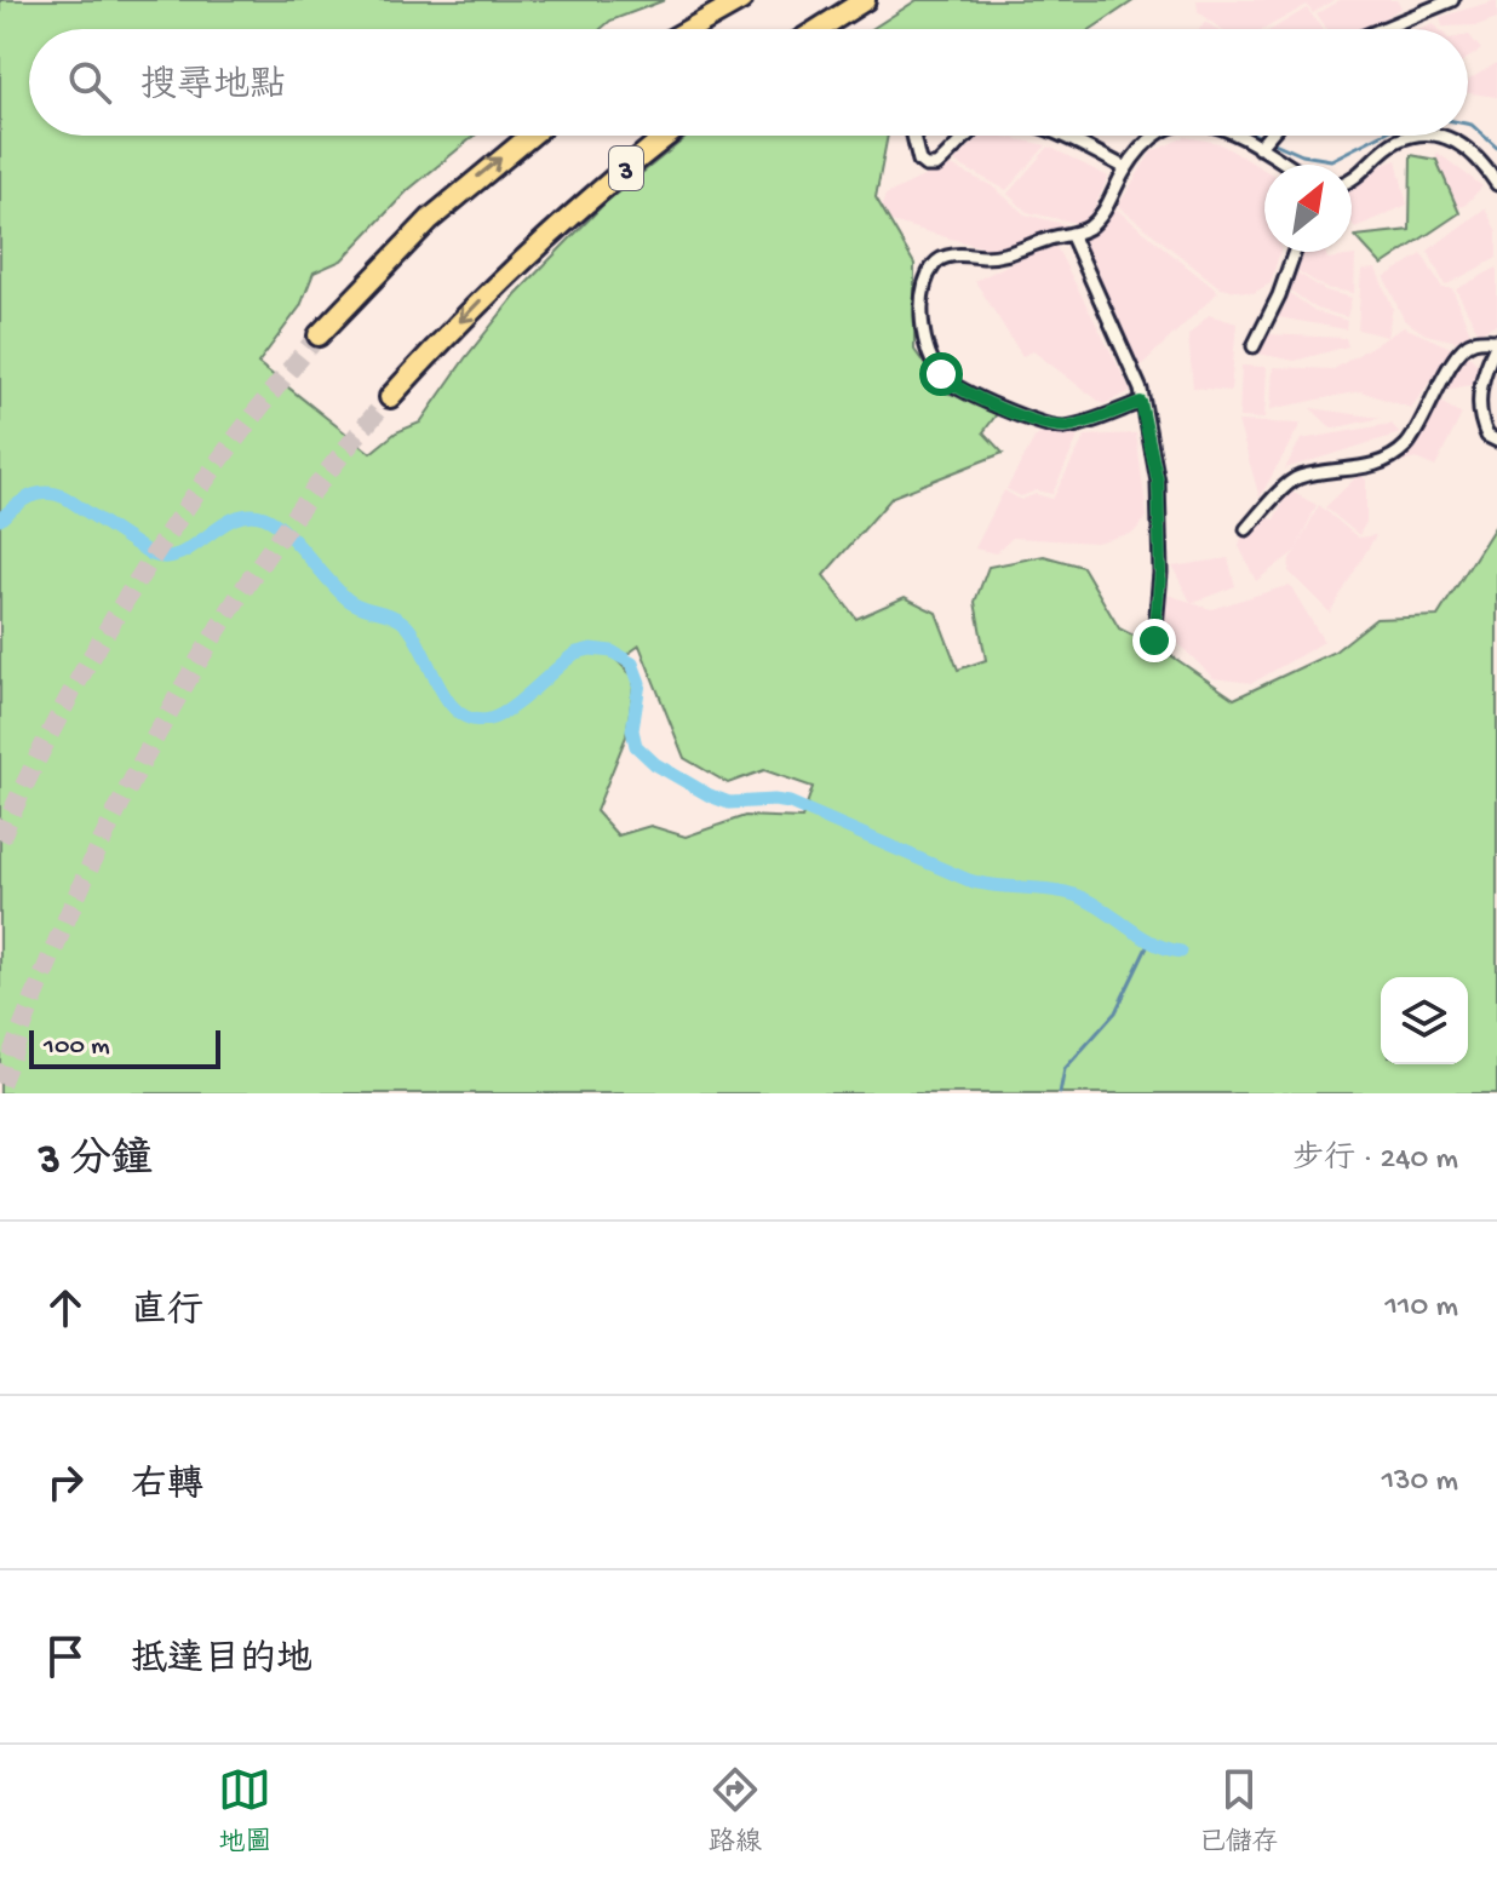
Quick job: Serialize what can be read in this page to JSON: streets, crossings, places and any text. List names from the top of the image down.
{
  "streets": {
    "highway": ["3"]
  },
  "scale_bar": "100 m",
  "north": "top right",
  "page": {
    "search": "搜尋地點",
    "scale": "100 m",
    "heading": ["3 分鐘", "步行 · 240 m"],
    "list": [
      ["直行", "110 m"],
      ["右轉", "130 m"],
      "抵達目的地"
    ],
    "nav": ["地圖", "路線", "已儲存"]
  }
}
